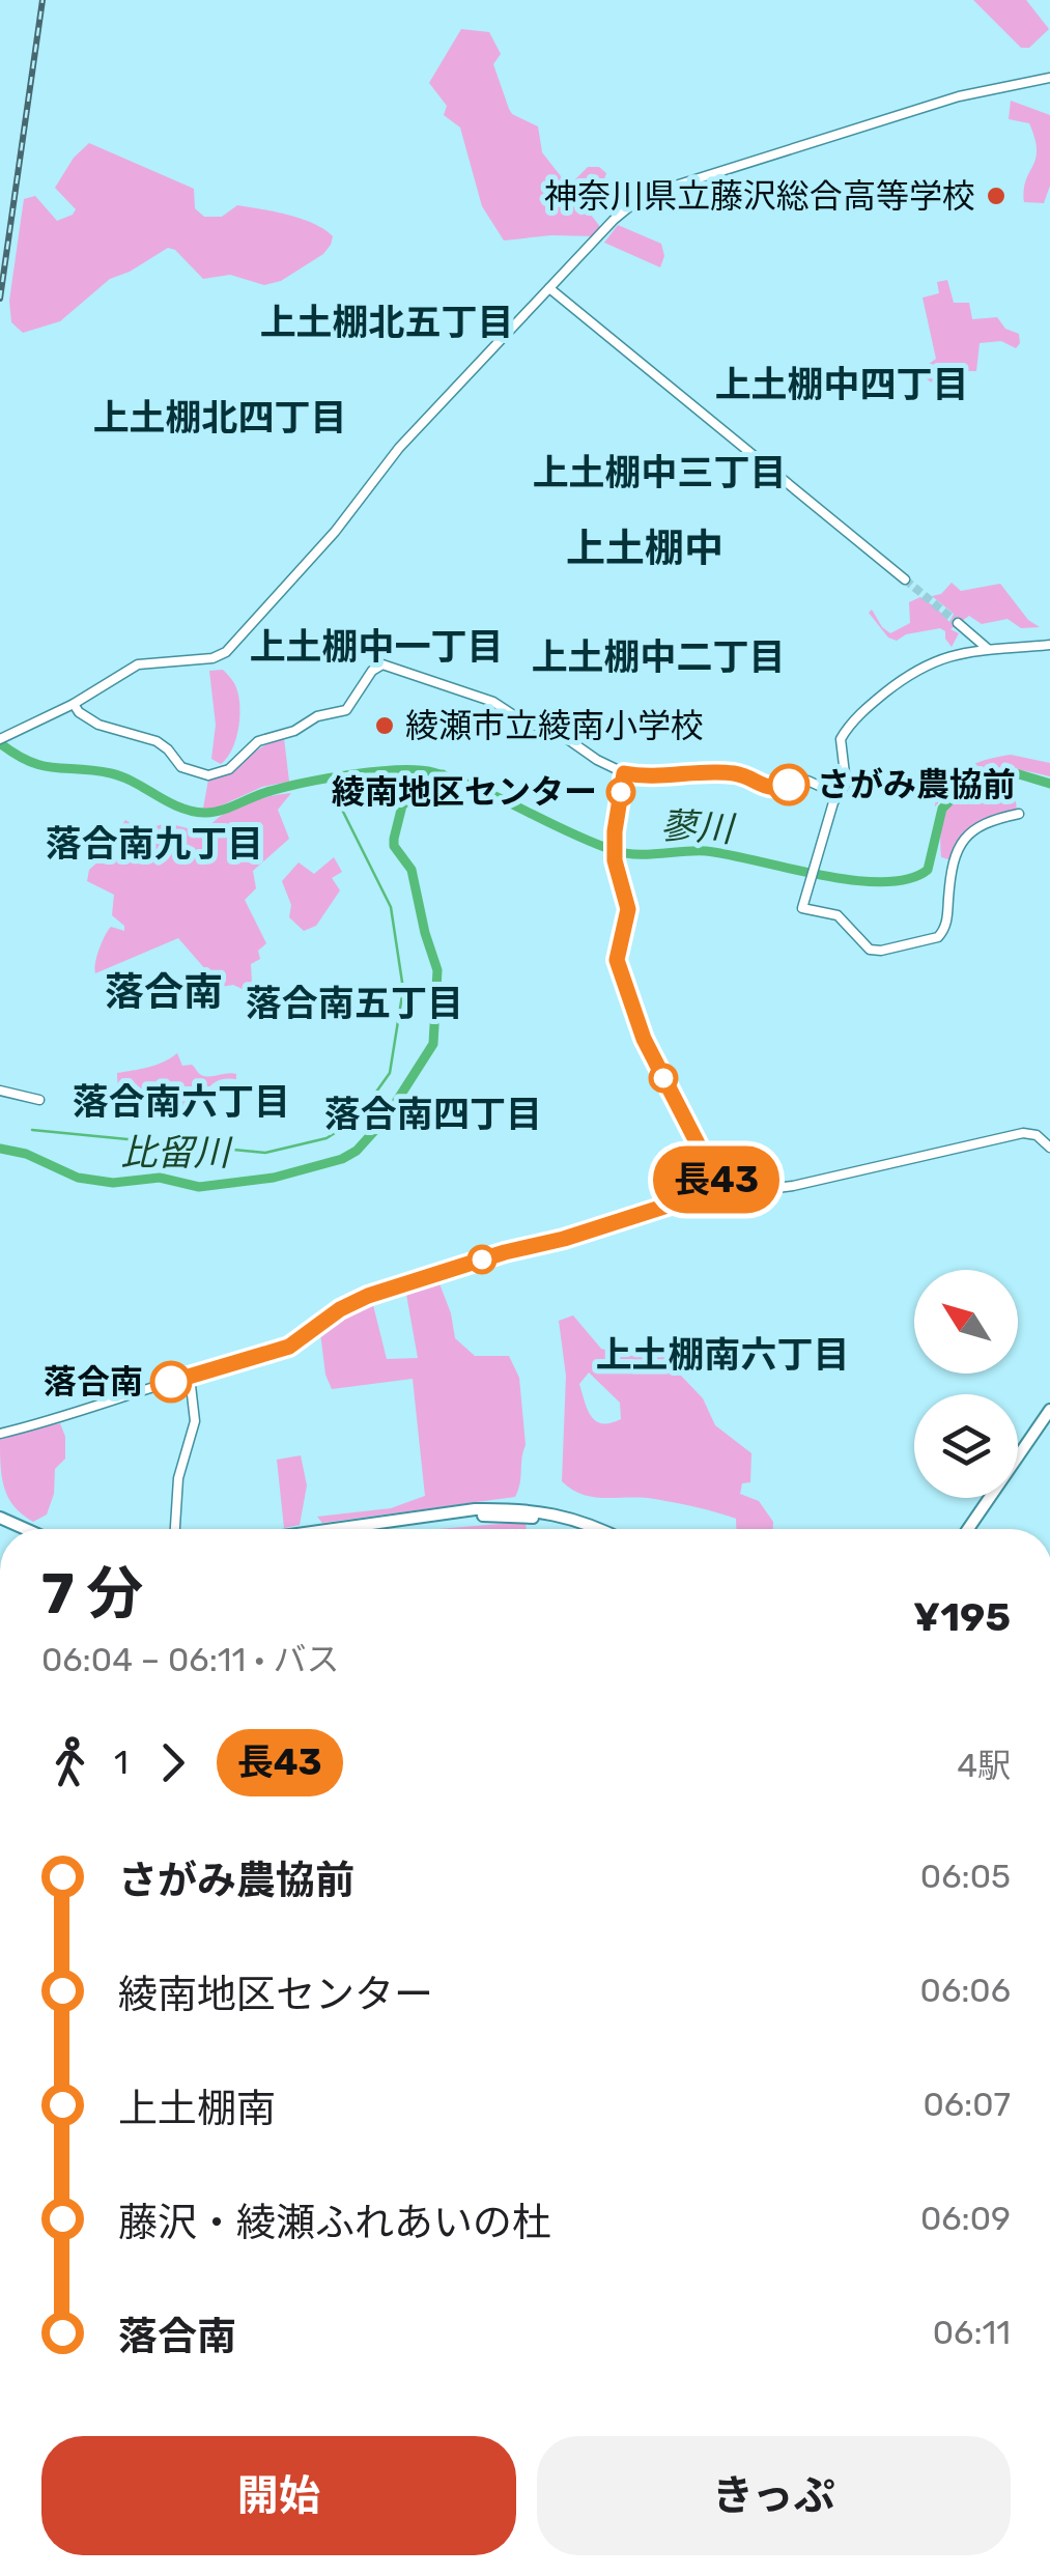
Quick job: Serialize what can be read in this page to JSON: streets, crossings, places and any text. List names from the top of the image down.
{
  "districts": [
    "上土棚北五丁目",
    "上土棚中四丁目",
    "上土棚北四丁目",
    "上土棚中三丁目",
    "上土棚中",
    "上土棚中一丁目",
    "上土棚中二丁目",
    "落合南九丁目",
    "落合南",
    "落合南五丁目",
    "落合南六丁目",
    "落合南四丁目",
    "上土棚南六丁目"
  ],
  "water": ["蓼川", "比留川"],
  "places": [
    "神奈川県立藤沢総合高等学校",
    "綾瀬市立綾南小学校",
    "さがみ農協前",
    "綾南地区センター",
    "落合南"
  ],
  "lines": ["bus line 長43"],
  "north": "top left",
  "page": {
    "on_map": "長43",
    "heading": ["7 分", "06:04 – 06:11 · バス", "¥195"],
    "legs": ["1", "長43", "4駅"],
    "list": [
      {
        "name": "さがみ農協前",
        "value": "06:05"
      },
      {
        "name": "綾南地区センター",
        "value": "06:06"
      },
      {
        "name": "上土棚南",
        "value": "06:07"
      },
      {
        "name": "藤沢・綾瀬ふれあいの杜",
        "value": "06:09"
      },
      {
        "name": "落合南",
        "value": "06:11"
      }
    ],
    "buttons": ["開始", "きっぷ"]
  }
}
